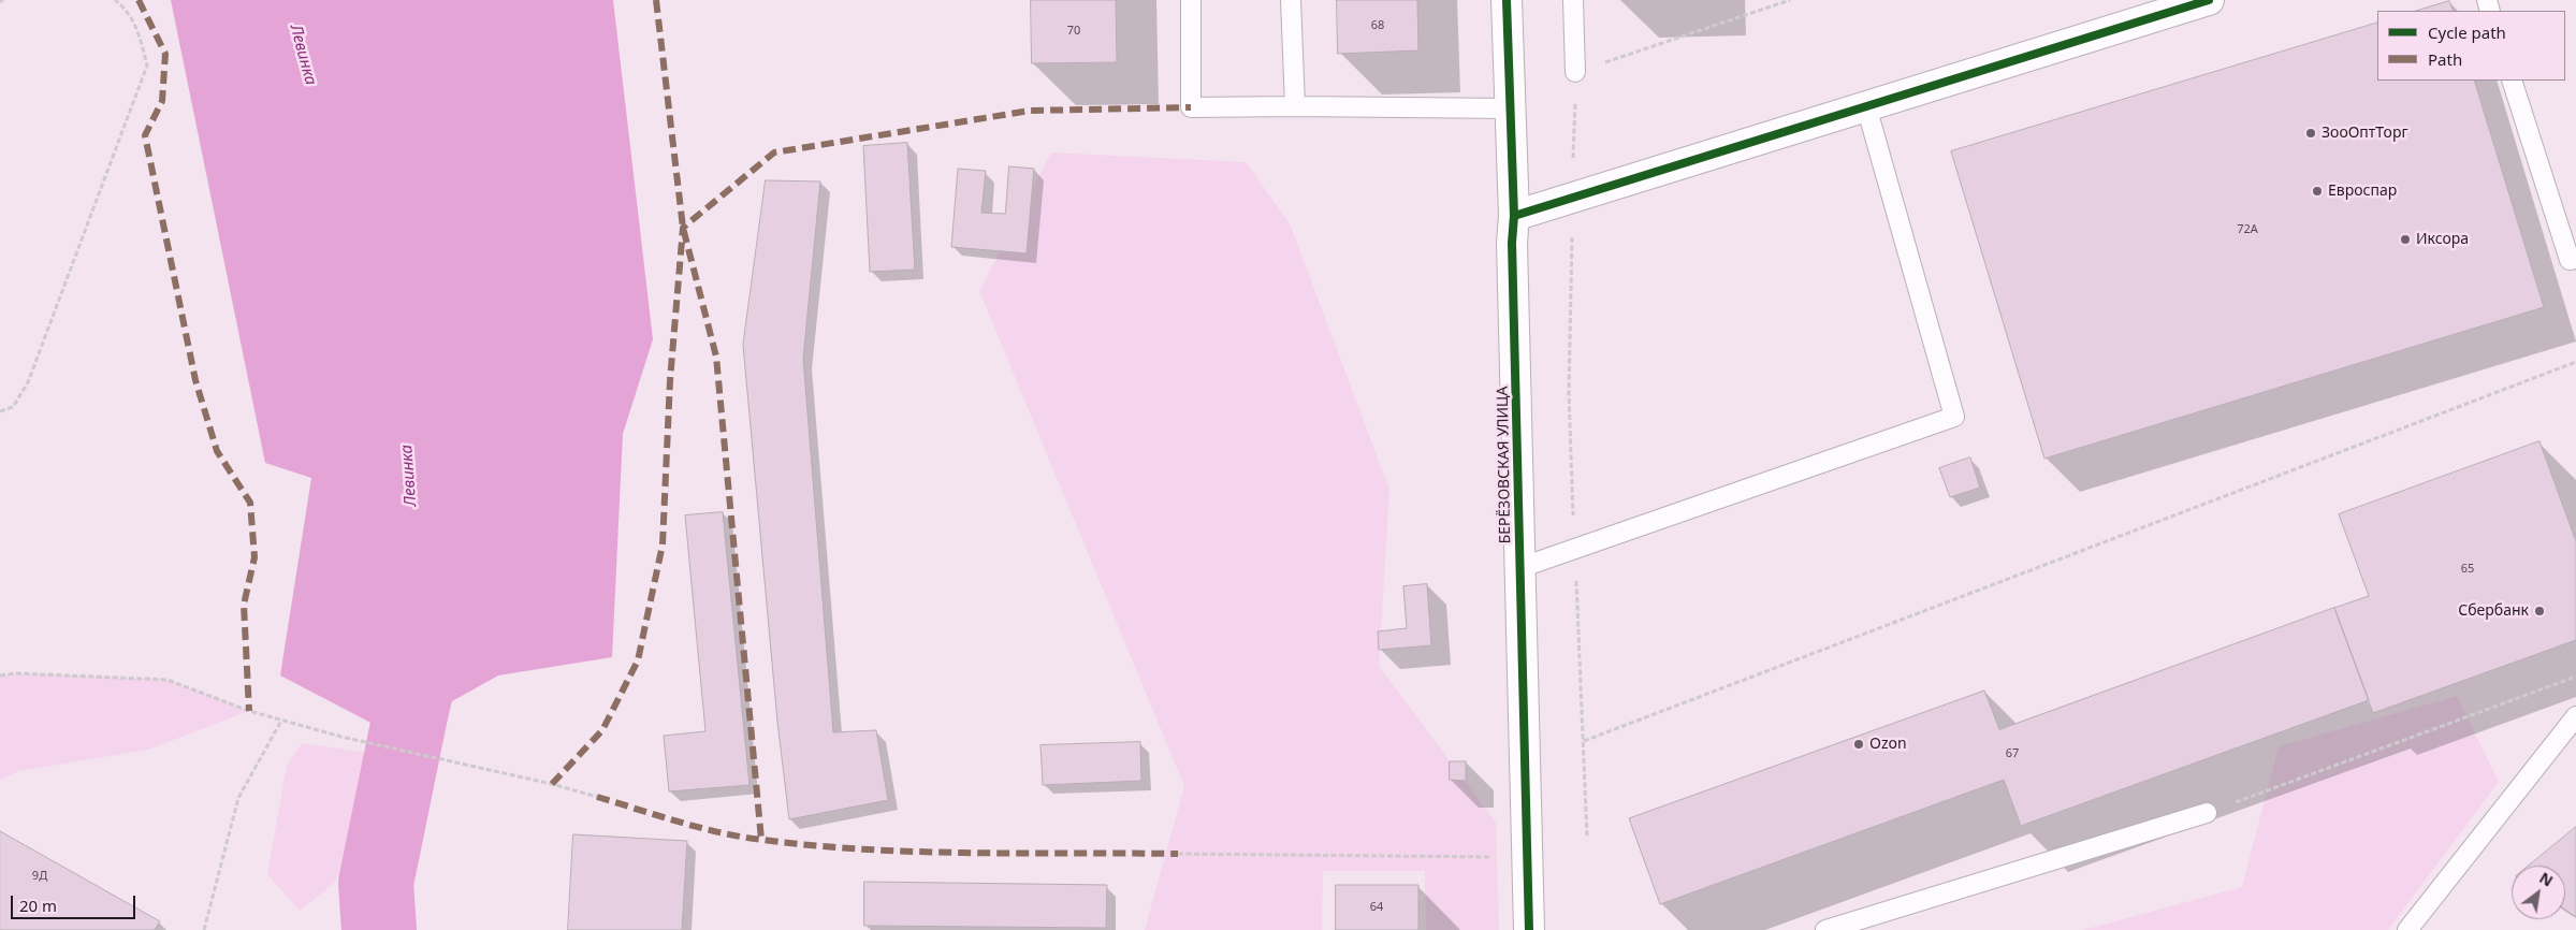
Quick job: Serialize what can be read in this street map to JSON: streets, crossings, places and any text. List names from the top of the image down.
{
  "streets": {
    "street": ["БЕРЁЗОВСКАЯ УЛИЦА"]
  },
  "water": ["Левинка"],
  "places": [
    "ЗооОптТорг",
    "Евроспар",
    "Иксора",
    "Сбербанк",
    "Ozon"
  ],
  "house_numbers": [
    "68",
    "70",
    "72А",
    "65",
    "67",
    "9Д",
    "64"
  ],
  "legend": ["Cycle path", "Path"],
  "scale_bar": "20 m",
  "north": "top right"
}
